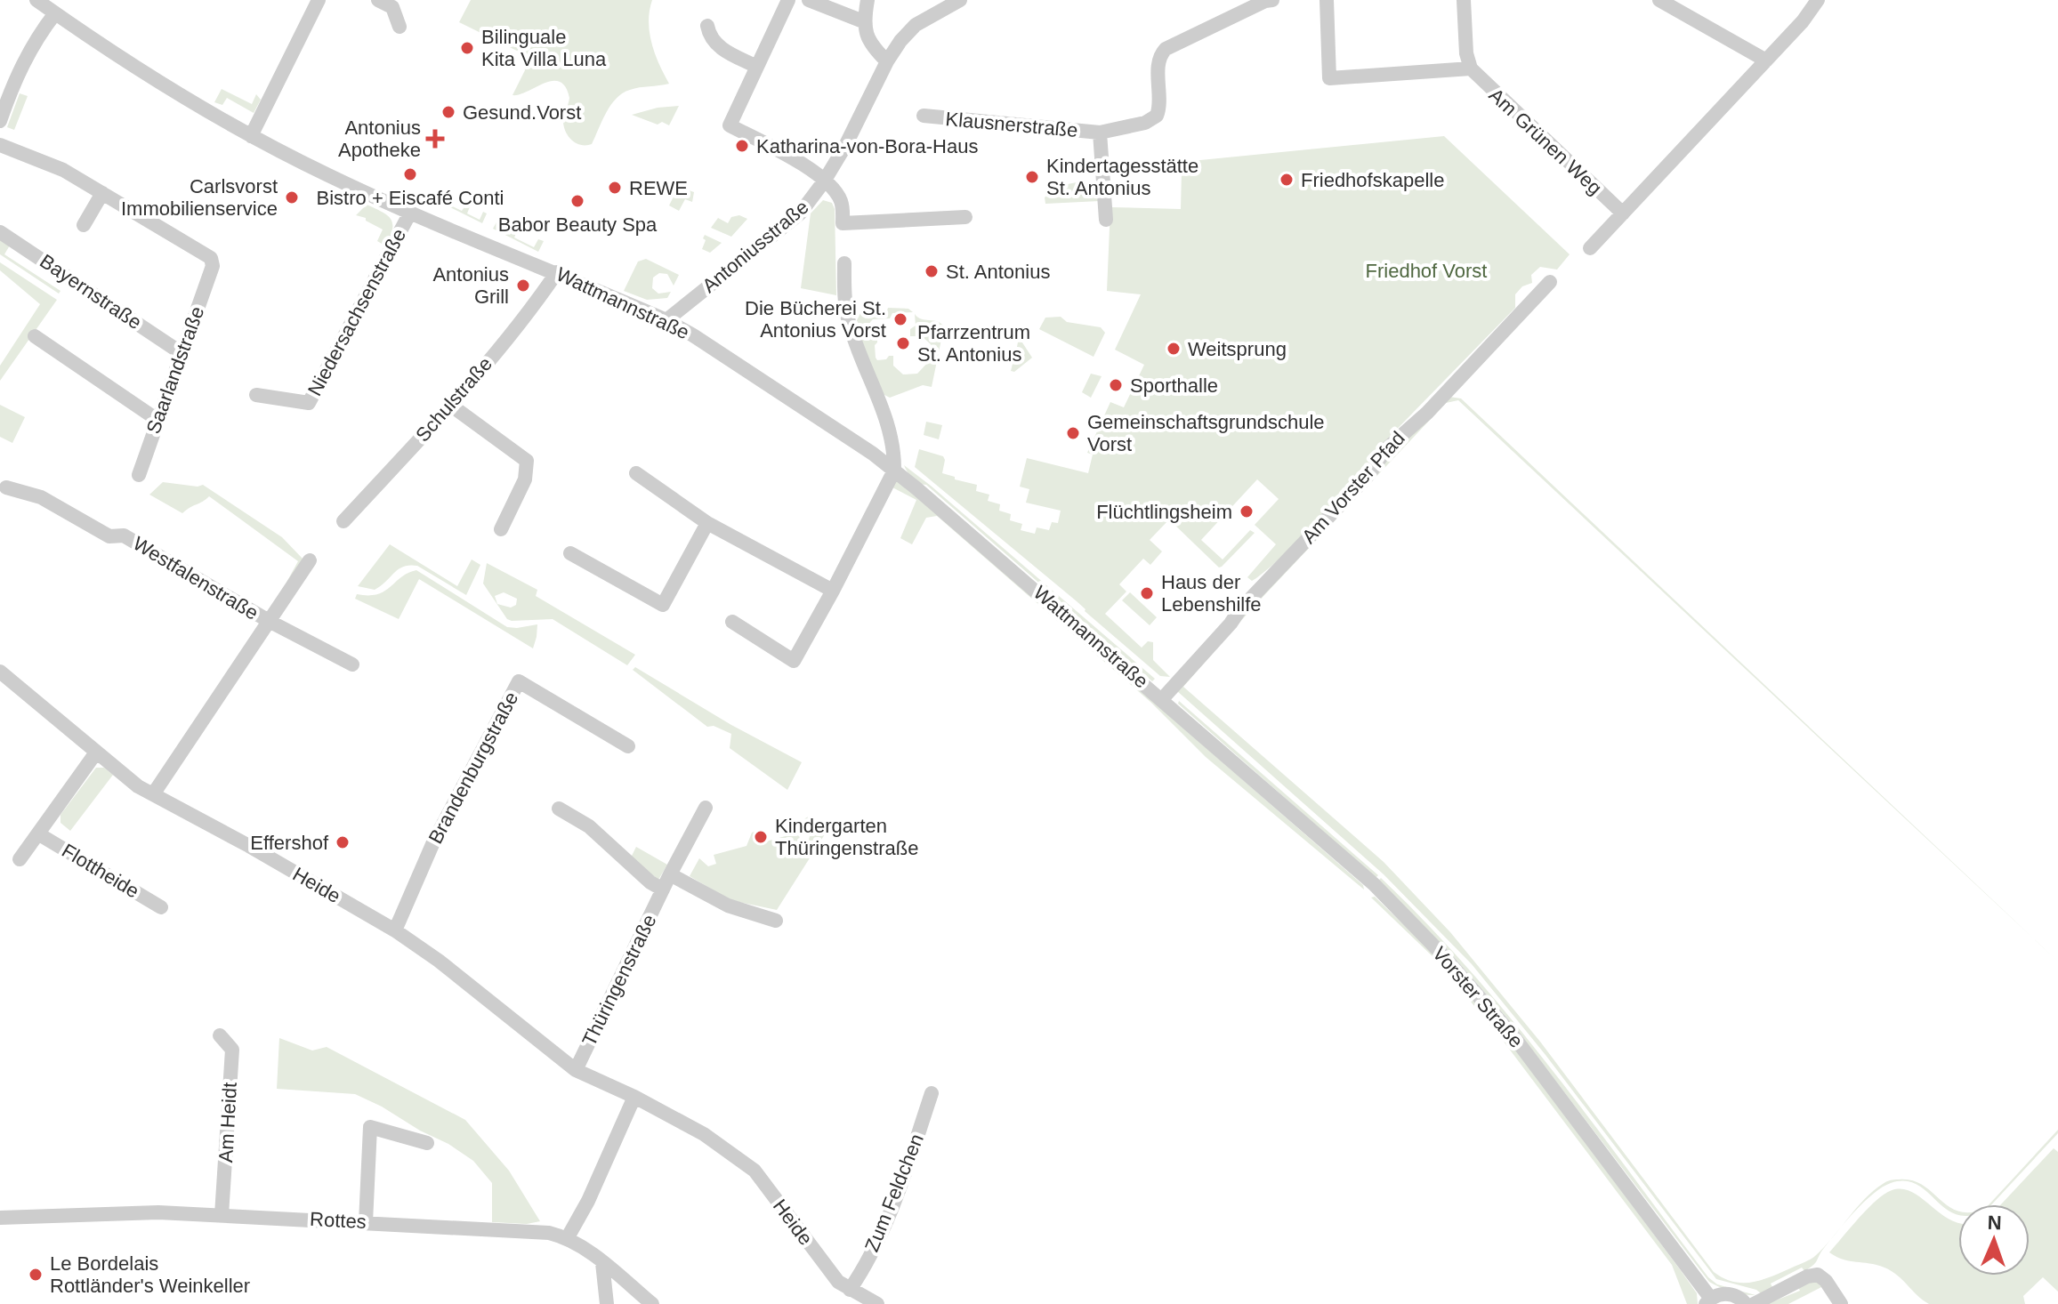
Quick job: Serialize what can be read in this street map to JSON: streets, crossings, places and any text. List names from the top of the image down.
{
  "streets": {
    "street": [
      "Klausnerstraße",
      "Am Grünen Weg",
      "Antoniusstraße",
      "Bayernstraße",
      "Wattmannstraße",
      "Niedersachsenstraße",
      "Saarlandstraße",
      "Schulstraße",
      "Am Vorster Pfad",
      "Westfalenstraße",
      "Brandenburgstraße",
      "Flottheide",
      "Heide",
      "Thüringenstraße",
      "Vorster Straße",
      "Am Heidt",
      "Zum Feldchen",
      "Rottes"
    ]
  },
  "crossings": [
    ["Antoniusstraße", "Wattmannstraße"],
    ["Bayernstraße", "Saarlandstraße"],
    ["Wattmannstraße", "Niedersachsenstraße"],
    ["Wattmannstraße", "Schulstraße"],
    ["Wattmannstraße", "Am Vorster Pfad"],
    ["Wattmannstraße", "Vorster Straße"],
    ["Westfalenstraße", "Heide"],
    ["Brandenburgstraße", "Heide"],
    ["Flottheide", "Heide"],
    ["Heide", "Thüringenstraße"],
    ["Heide", "Zum Feldchen"],
    ["Am Heidt", "Rottes"]
  ],
  "parks": ["Friedhof Vorst"],
  "places": {
    "other": [
      "Bilinguale Kita Villa Luna",
      "Gesund.Vorst",
      "Katharina-von-Bora-Haus",
      "Bistro + Eiscafé Conti",
      "Kindertagesstätte St. Antonius",
      "Friedhofskapelle",
      "REWE",
      "Carlsvorst Immobilienservice",
      "Babor Beauty Spa",
      "St. Antonius",
      "Antonius Grill",
      "Die Bücherei St. Antonius Vorst",
      "Pfarrzentrum St. Antonius",
      "Weitsprung",
      "Sporthalle",
      "Gemeinschaftsgrundschule Vorst",
      "Flüchtlingsheim",
      "Haus der Lebenshilfe",
      "Kindergarten Thüringenstraße",
      "Effershof",
      "Le Bordelais Rottländer's Weinkeller"
    ],
    "health": ["Antonius Apotheke"]
  },
  "north": "top"
}
